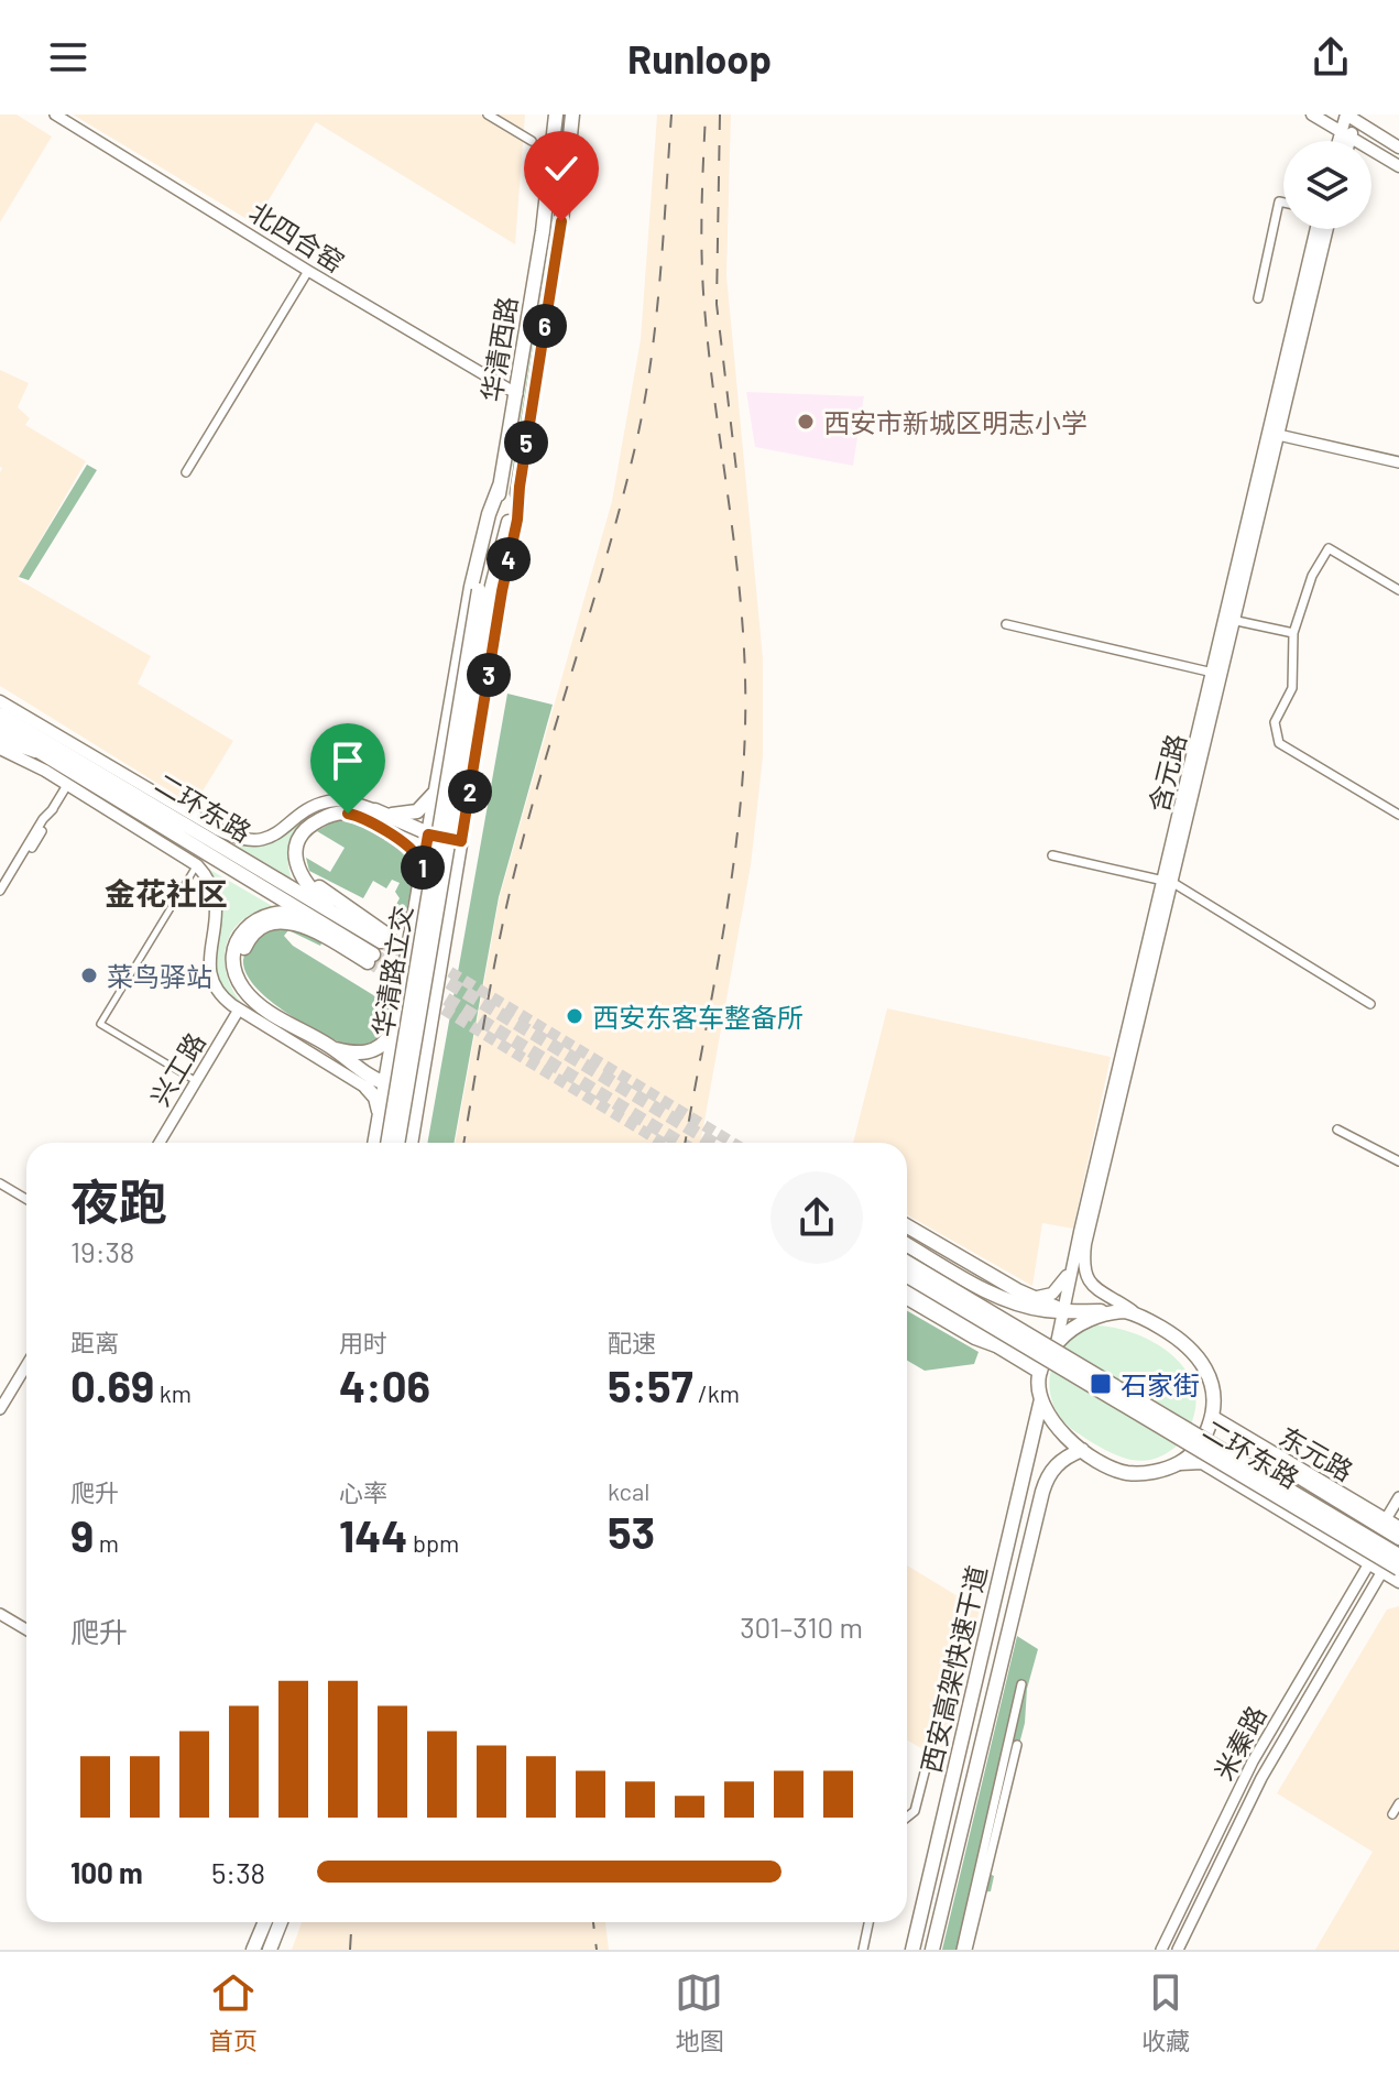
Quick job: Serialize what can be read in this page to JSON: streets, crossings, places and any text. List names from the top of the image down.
{
  "streets": {
    "main road": [
      "华清西路",
      "含元路",
      "二环东路",
      "华清路立交",
      "东元路",
      "西安高架快速干道"
    ],
    "street": ["北四合窑", "兴工路", "米秦路"]
  },
  "crossings": [
    ["北四合窑", "华清西路"],
    ["华清西路", "华清路立交"],
    ["含元路", "东元路"],
    ["含元路", "西安高架快速干道"],
    ["东元路", "西安高架快速干道"]
  ],
  "districts": ["金花社区"],
  "places": {
    "other": ["西安市新城区明志小学", "菜鸟驿站", "西安东客车整备所"],
    "transit": ["石家街"]
  },
  "page": {
    "header": "Runloop",
    "pins": [
      "6",
      "5",
      "4",
      "3",
      "2",
      "1"
    ],
    "heading": ["夜跑", "19:38"],
    "stats": [
      ["距离", "0.69 km"],
      ["用时", "4:06"],
      ["配速", "5:57 /km"],
      ["爬升", "9 m"],
      ["心率", "144 bpm"],
      ["kcal", "53"]
    ],
    "chart": ["爬升", "301–310 m"],
    "list": [
      {
        "name": "100 m",
        "note": "5:38"
      }
    ],
    "tabs": ["首页", "地图", "收藏"]
  }
}
